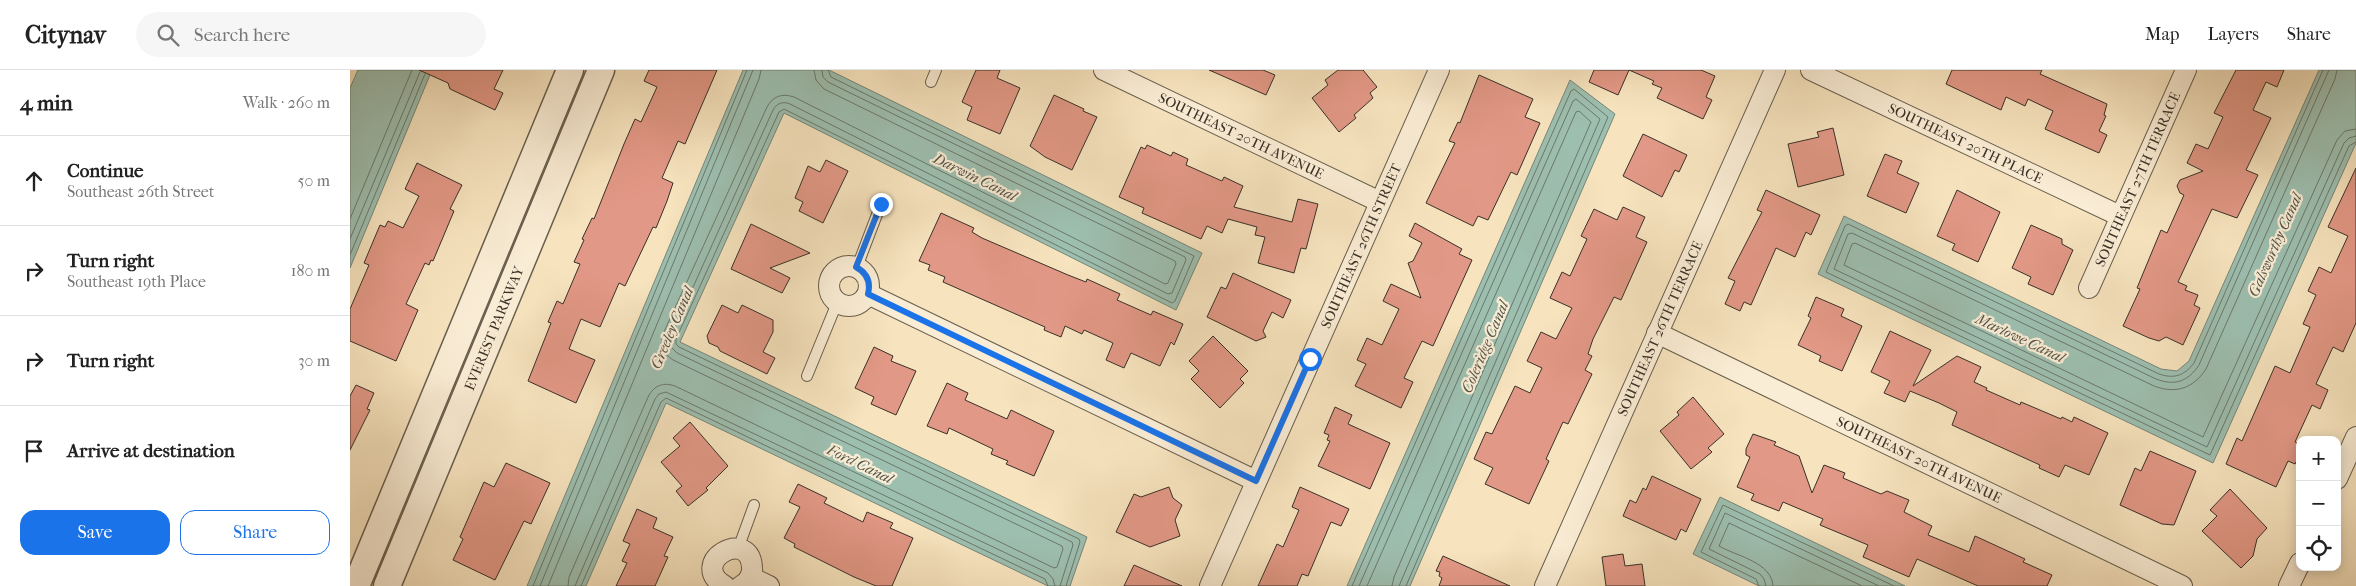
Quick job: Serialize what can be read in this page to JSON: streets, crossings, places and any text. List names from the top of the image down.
{
  "streets": {
    "street": [
      "SOUTHEAST 20TH AVENUE",
      "SOUTHEAST 20TH PLACE",
      "SOUTHEAST 27TH TERRACE",
      "SOUTHEAST 26TH STREET",
      "EVEREST PARKWAY",
      "SOUTHEAST 26TH TERRACE"
    ]
  },
  "crossings": [
    ["SOUTHEAST 20TH AVENUE", "SOUTHEAST 26TH STREET"],
    ["SOUTHEAST 20TH AVENUE", "SOUTHEAST 26TH TERRACE"],
    ["SOUTHEAST 20TH PLACE", "SOUTHEAST 27TH TERRACE"]
  ],
  "water": [
    "Darwin Canal",
    "Galsworthy Canal",
    "Greeley Canal",
    "Marlowe Canal",
    "Coleridge Canal",
    "Ford Canal"
  ],
  "page": {
    "header": "Citynav",
    "search": "Search here",
    "nav": ["Map", "Layers", "Share"],
    "heading": ["4 min", "Walk · 260 m"],
    "list": [
      ["Continue", "Southeast 26th Street", "50 m"],
      ["Turn right", "Southeast 19th Place", "180 m"],
      ["Turn right", "30 m"],
      "Arrive at destination"
    ],
    "map_buttons": ["+", "−"],
    "buttons": ["Save", "Share"]
  }
}
